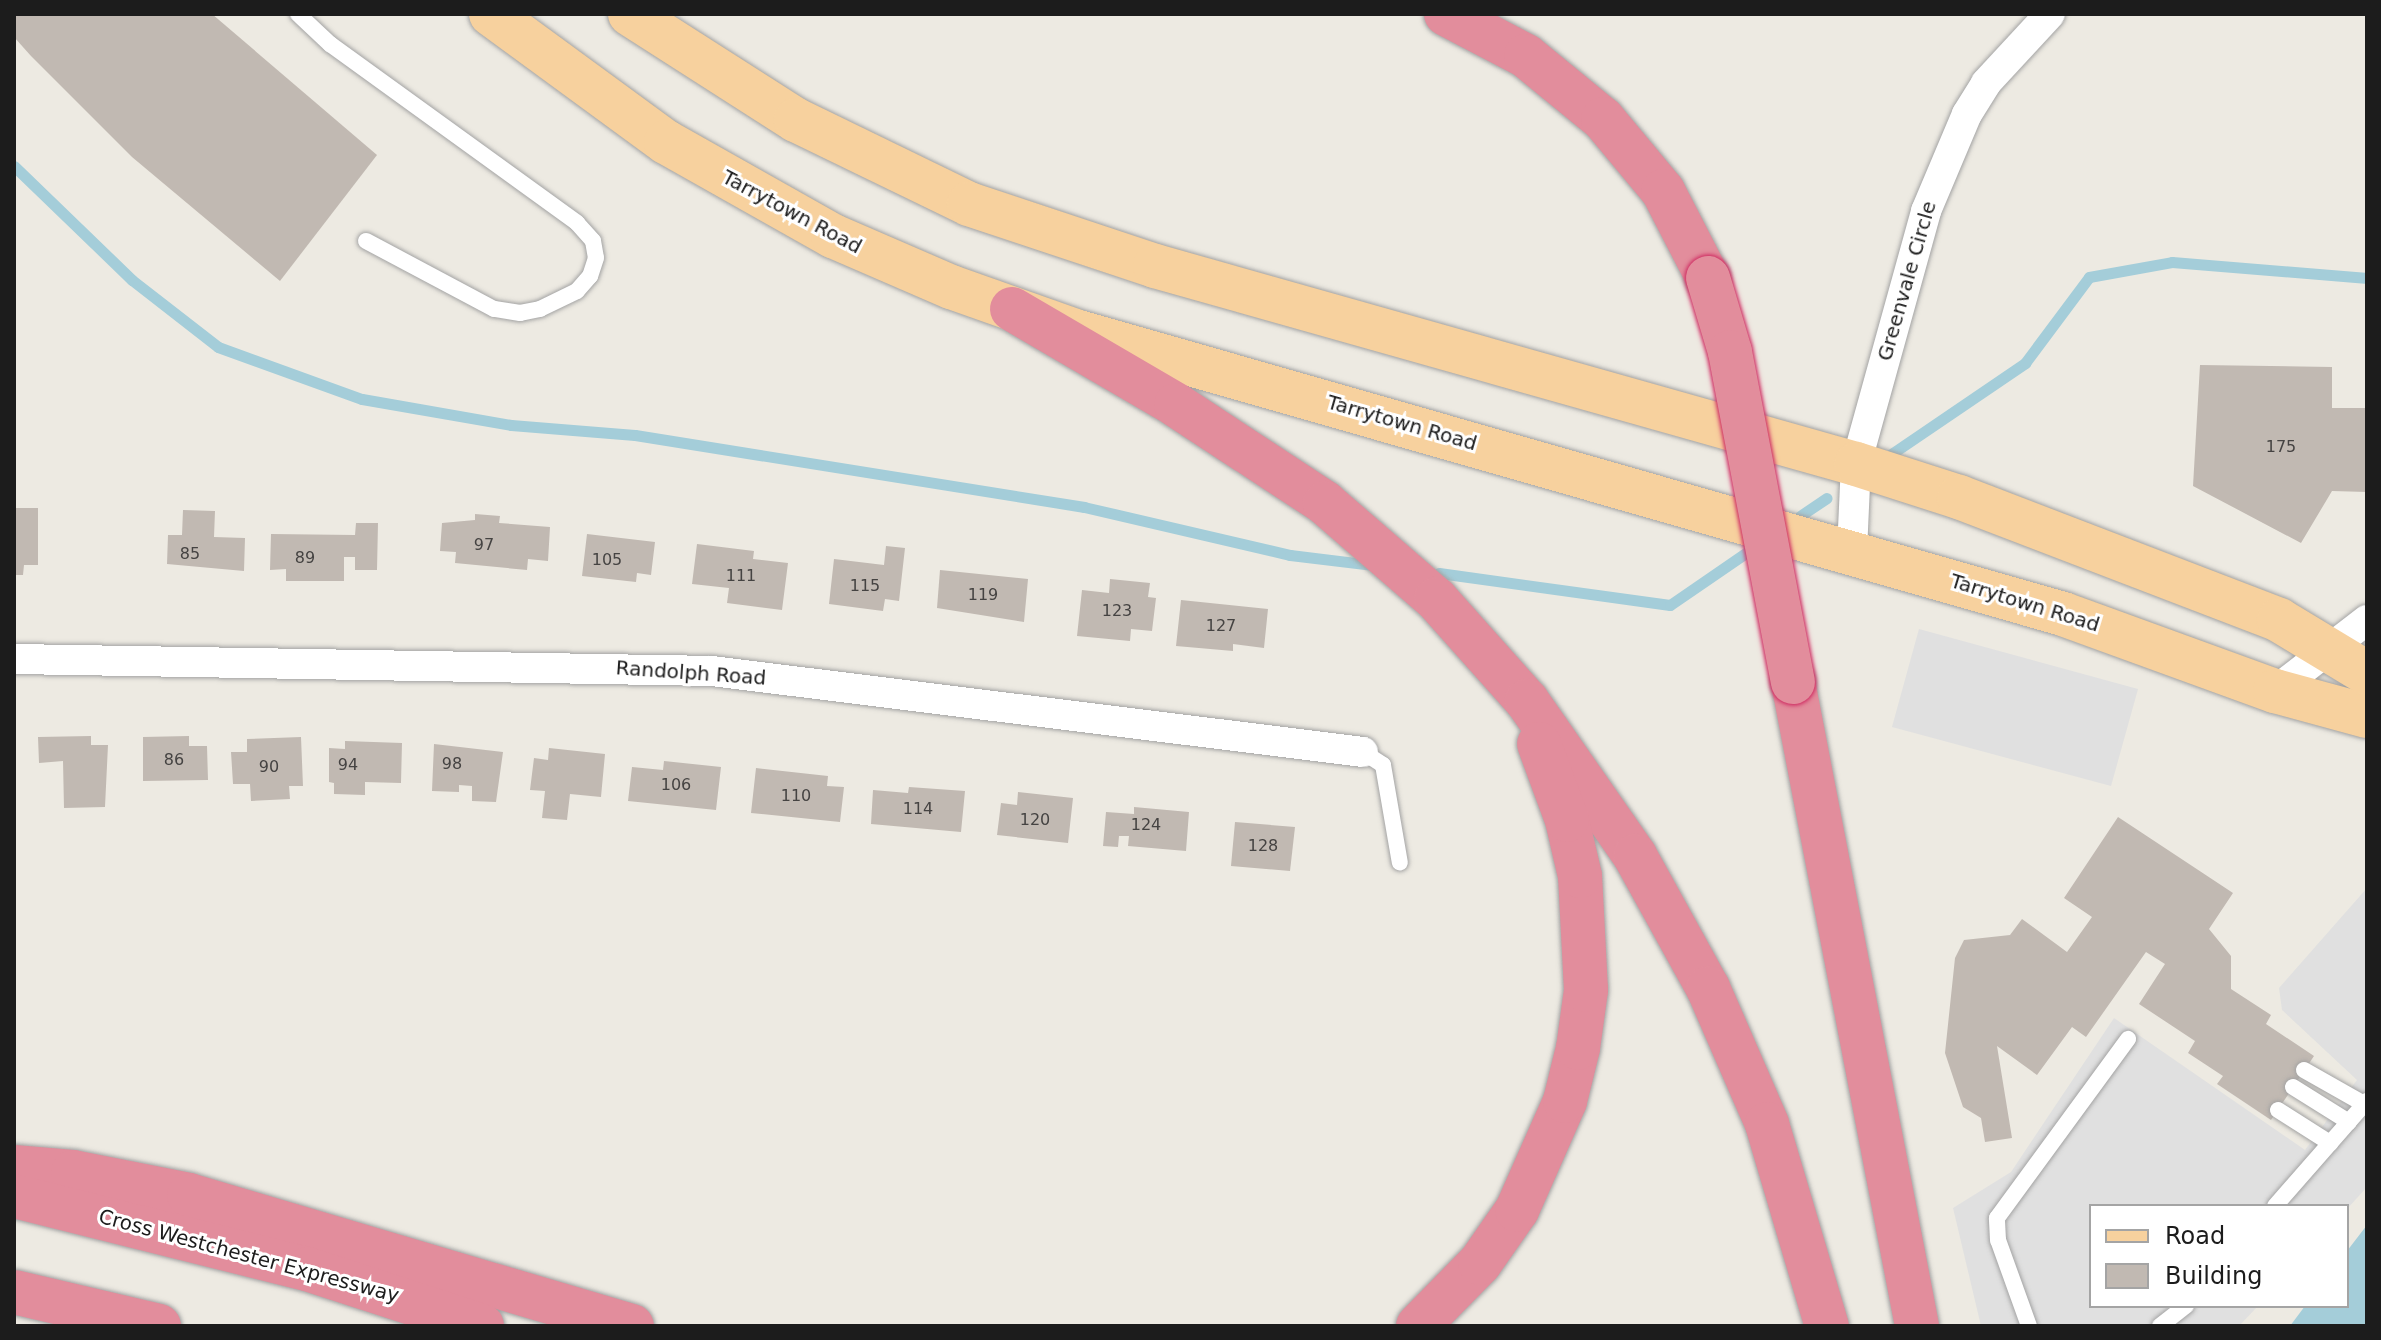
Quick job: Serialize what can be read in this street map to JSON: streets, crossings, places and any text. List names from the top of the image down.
{
  "streets": {
    "highway": ["Cross Westchester Expressway"],
    "main road": ["Tarrytown Road"],
    "street": ["Greenvale Circle", "Randolph Road"]
  },
  "crossings": [
    ["Tarrytown Road", "Greenvale Circle"]
  ],
  "house_numbers": [
    "175",
    "97",
    "85",
    "89",
    "105",
    "111",
    "115",
    "119",
    "123",
    "127",
    "86",
    "98",
    "94",
    "90",
    "106",
    "110",
    "114",
    "120",
    "124",
    "128"
  ],
  "legend": ["Road", "Building"]
}
